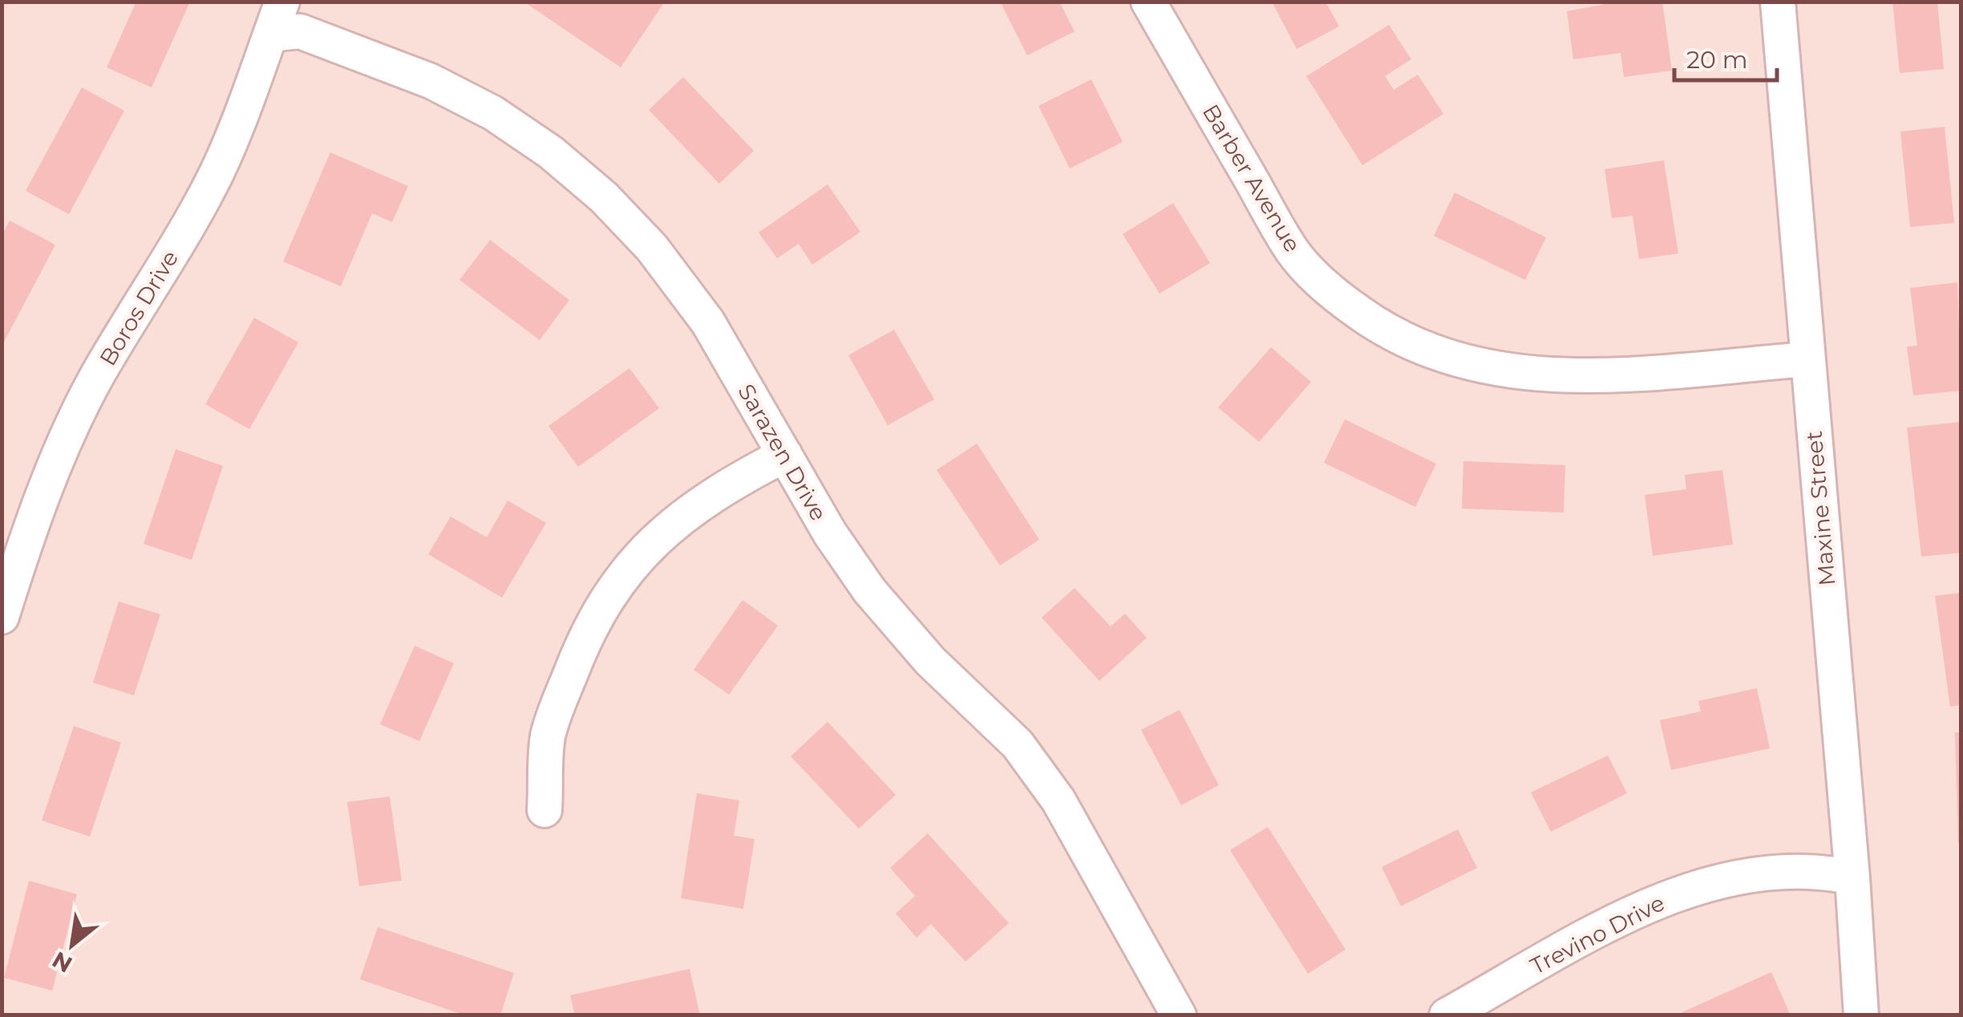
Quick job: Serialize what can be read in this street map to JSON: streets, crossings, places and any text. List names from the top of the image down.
{
  "streets": {
    "street": [
      "Barber Avenue",
      "Boros Drive",
      "Sarazen Drive",
      "Maxine Street",
      "Trevino Drive"
    ]
  },
  "crossings": [
    ["Barber Avenue", "Maxine Street"],
    ["Boros Drive", "Sarazen Drive"],
    ["Maxine Street", "Trevino Drive"]
  ],
  "scale_bar": "20 m",
  "north": "bottom left"
}
